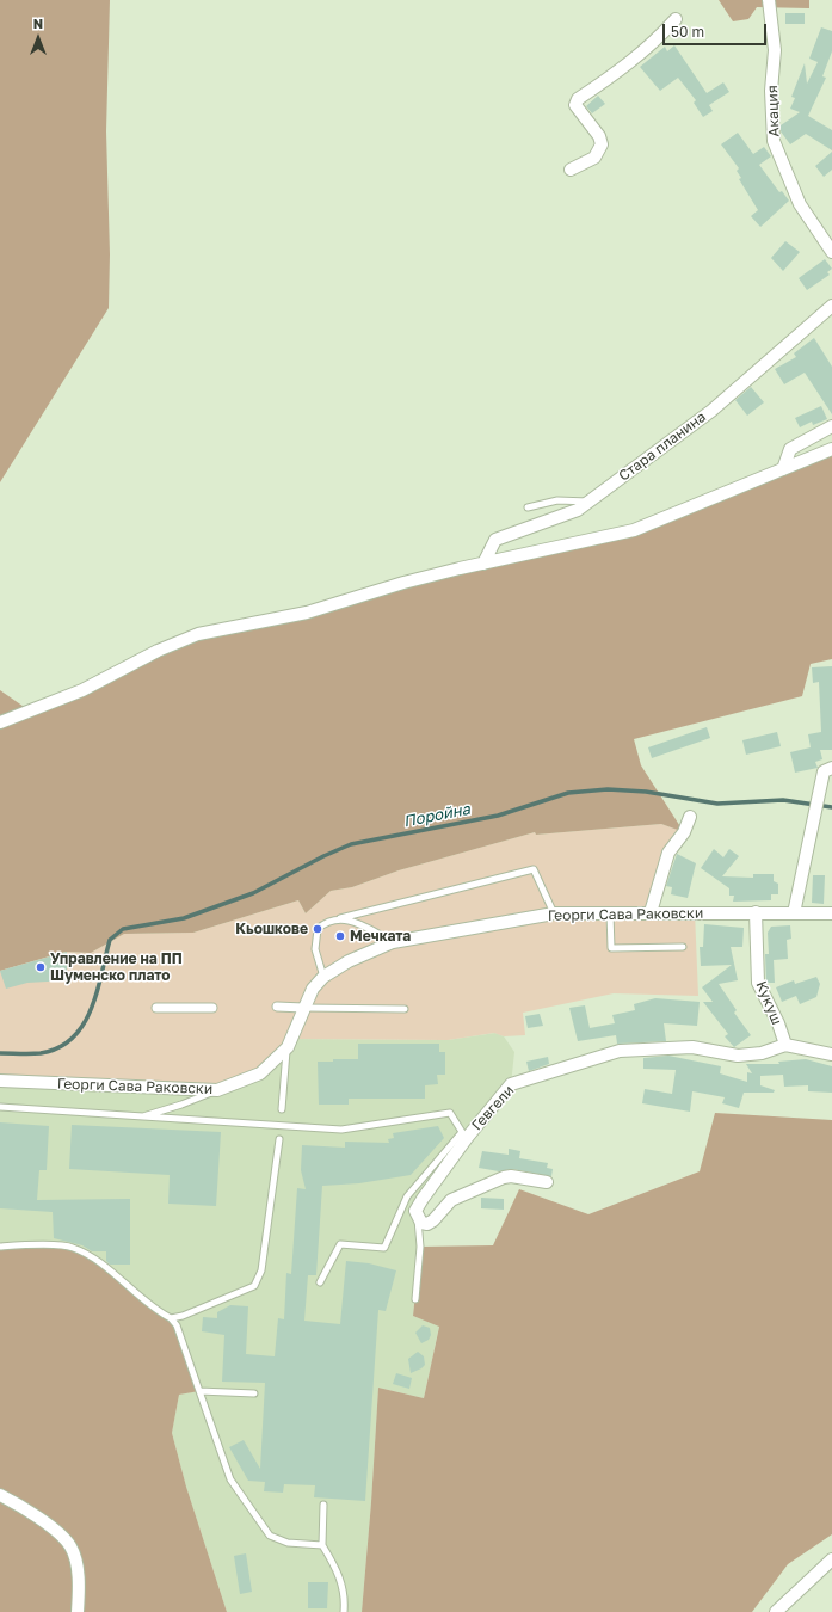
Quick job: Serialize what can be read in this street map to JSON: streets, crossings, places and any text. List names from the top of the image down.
{
  "streets": {
    "street": [
      "Акация",
      "Стара планина",
      "Георги Сава Раковски",
      "Кукуш",
      "Гевгели"
    ]
  },
  "crossings": [
    ["Георги Сава Раковски", "Кукуш"],
    ["Кукуш", "Гевгели"]
  ],
  "water": ["Поройна"],
  "places": ["Кьошкове", "Мечката", "Управление на ПП Шуменско плато"],
  "scale_bar": "50 m",
  "north": "top"
}
